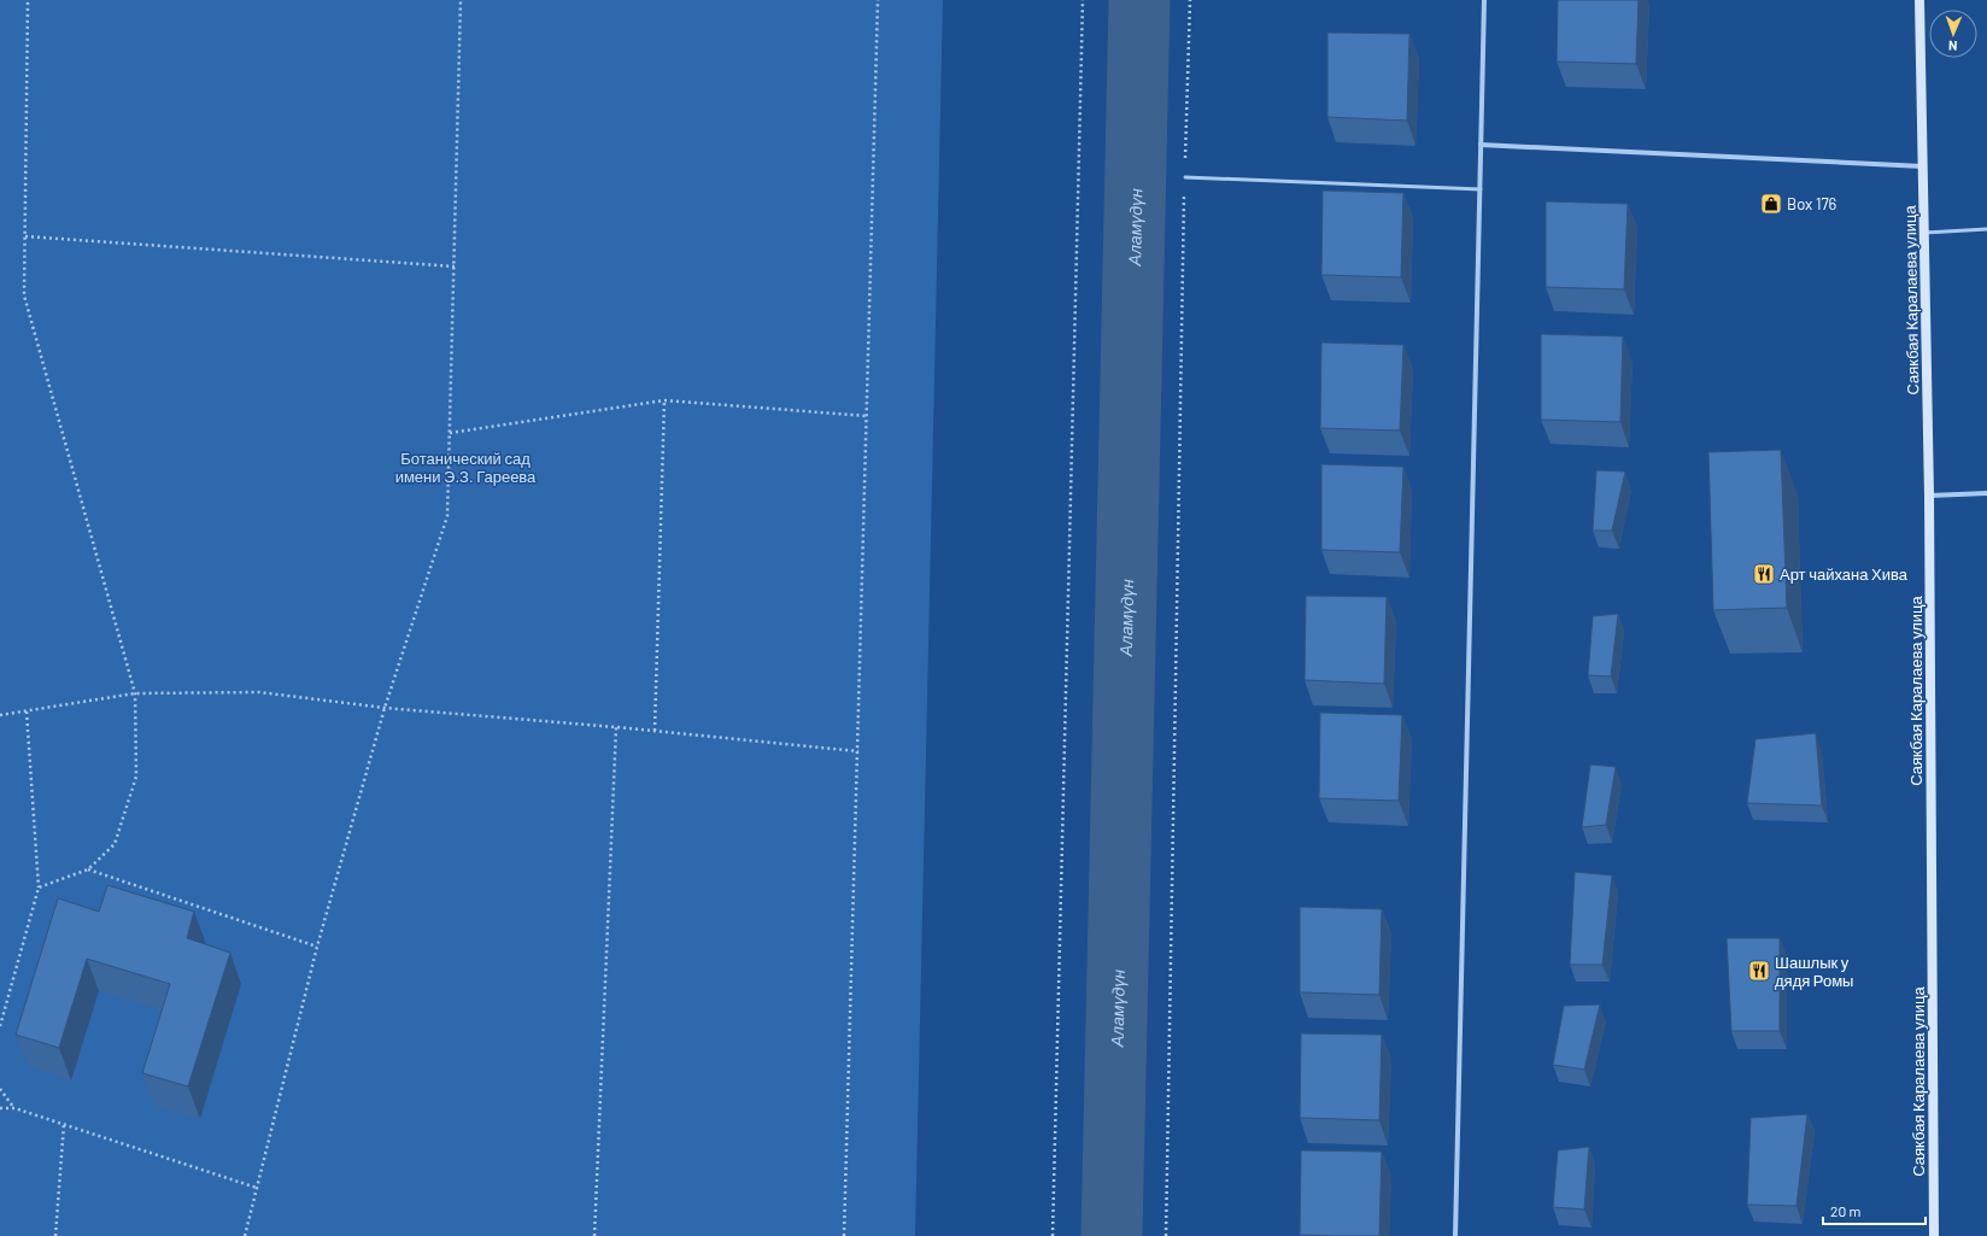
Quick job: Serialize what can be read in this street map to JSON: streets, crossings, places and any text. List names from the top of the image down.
{
  "streets": {
    "main road": ["Саякбая Каралаева улица"]
  },
  "water": ["Аламүдүн"],
  "parks": ["Ботанический сад имени Э.З. Гареева"],
  "places": {
    "shop": ["Box 176"],
    "restaurant": ["Арт чайхана Хива", "Шашлык у дядя Ромы"]
  },
  "scale_bar": "20 m",
  "north": "bottom"
}
